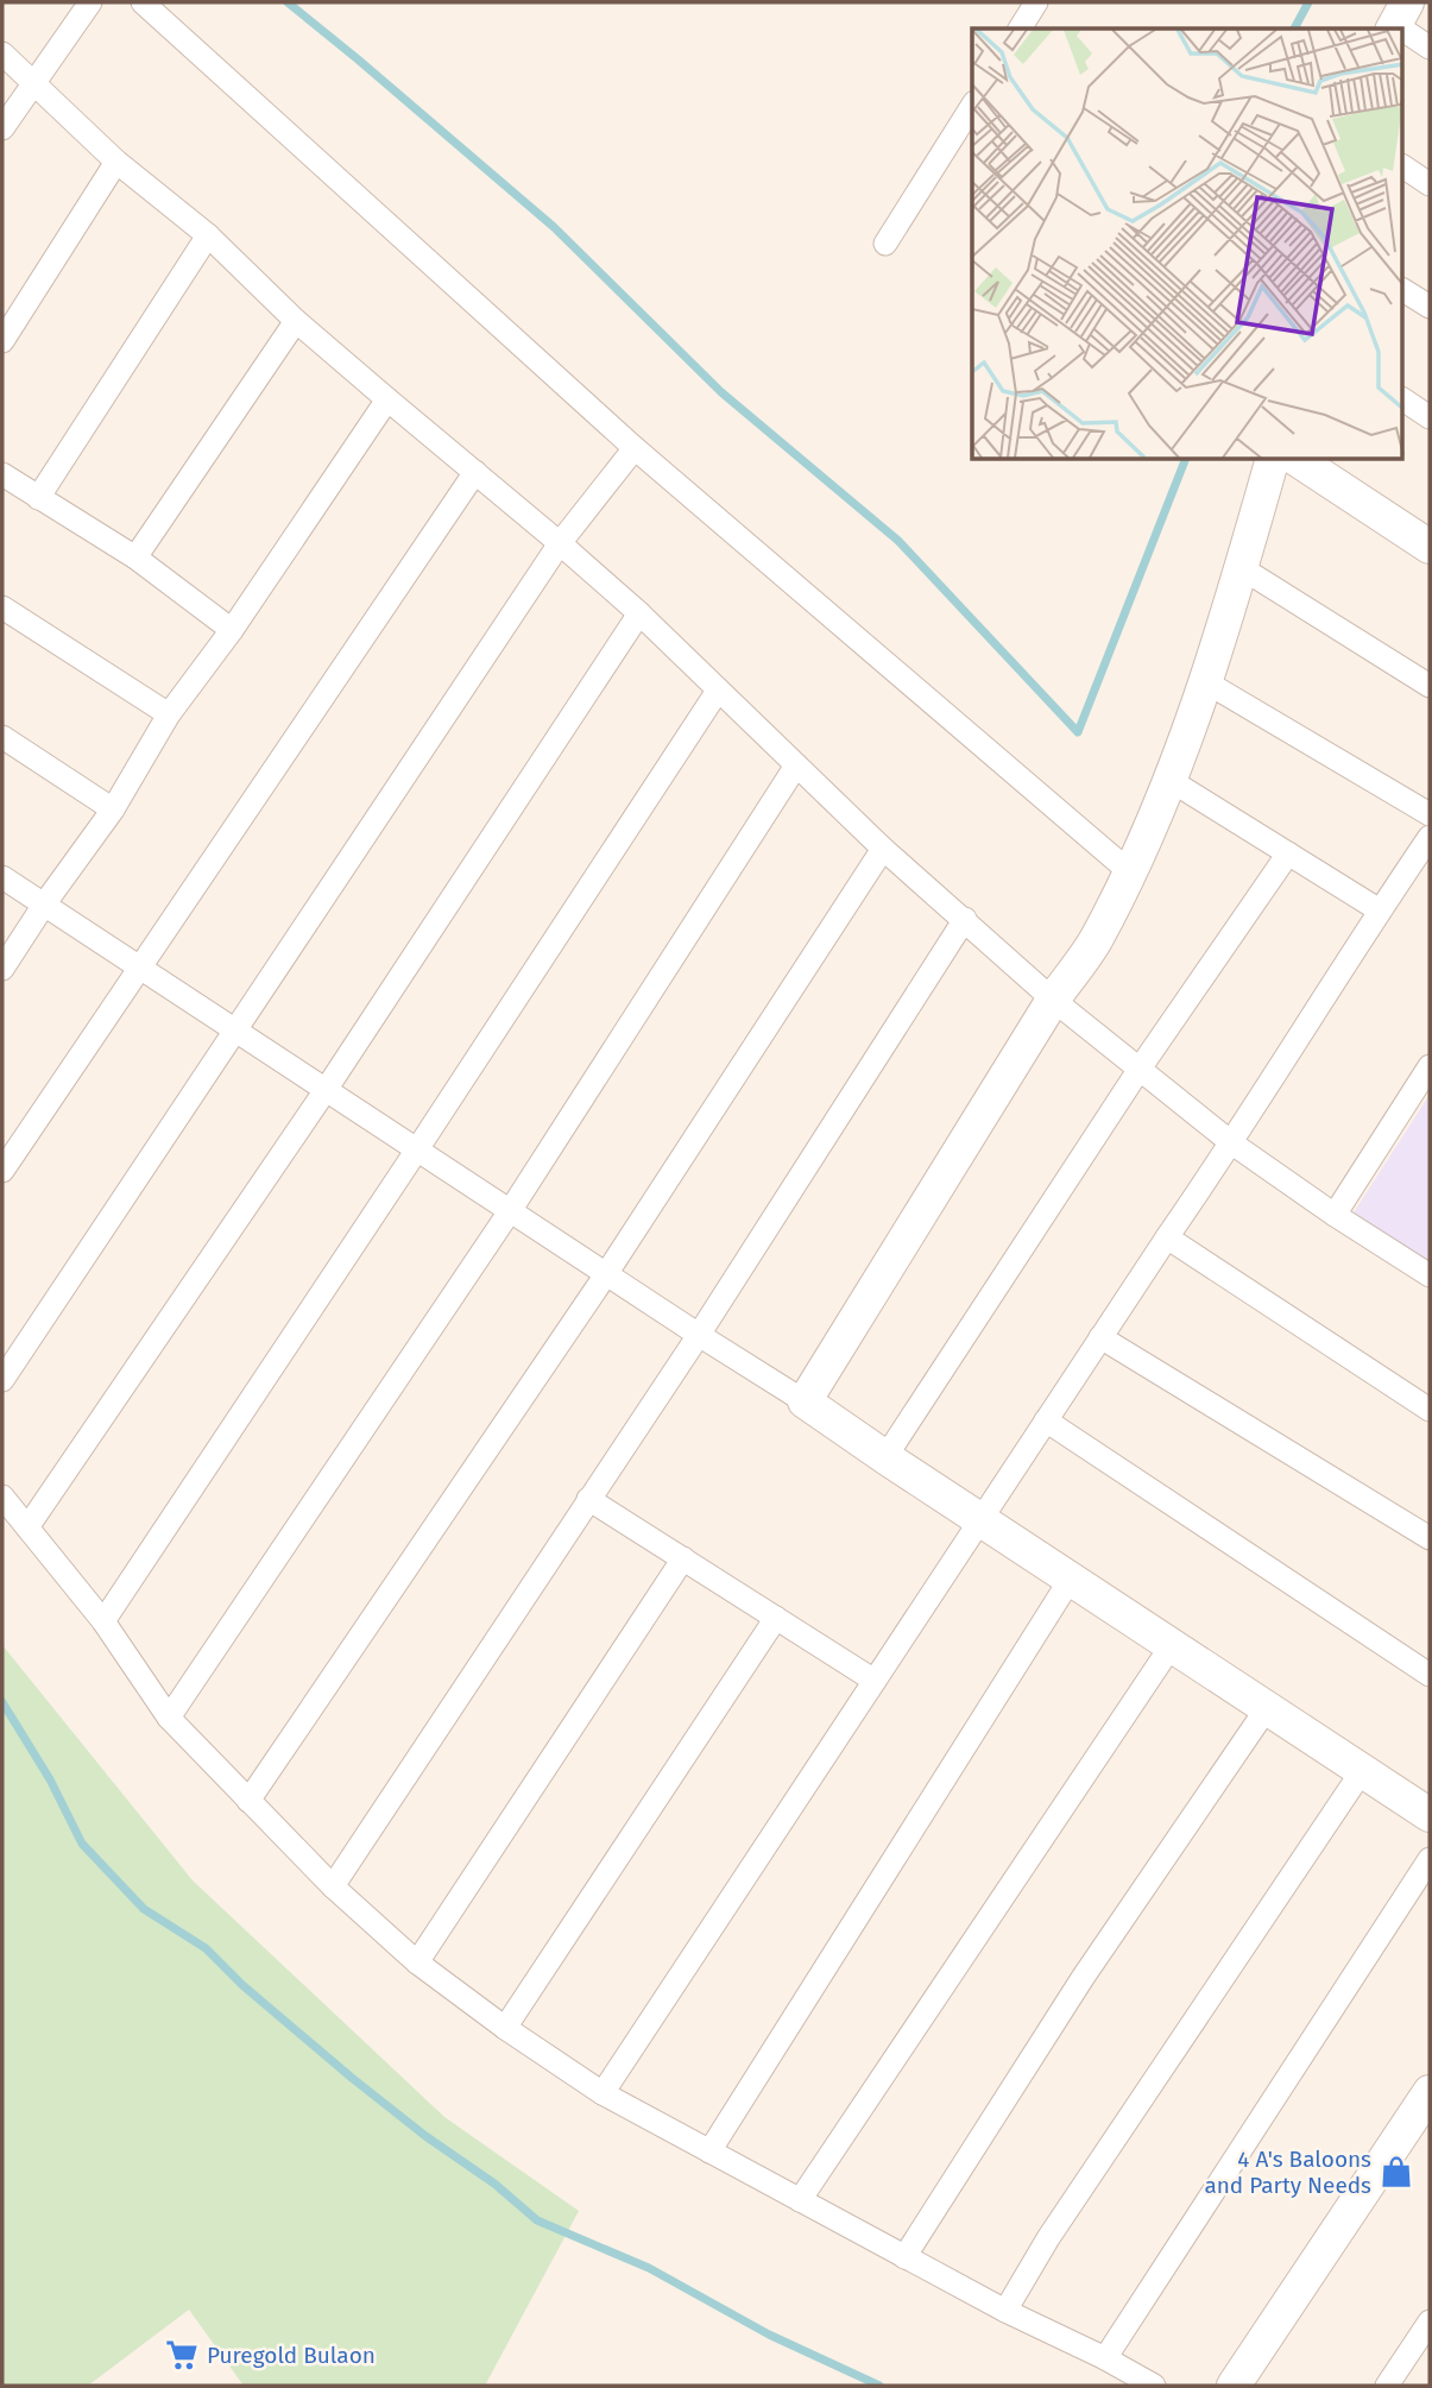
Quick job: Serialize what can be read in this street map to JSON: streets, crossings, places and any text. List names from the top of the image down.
{
  "places": {
    "shop": ["4 A's Baloons and Party Needs"],
    "supermarket": ["Puregold Bulaon"]
  }
}
